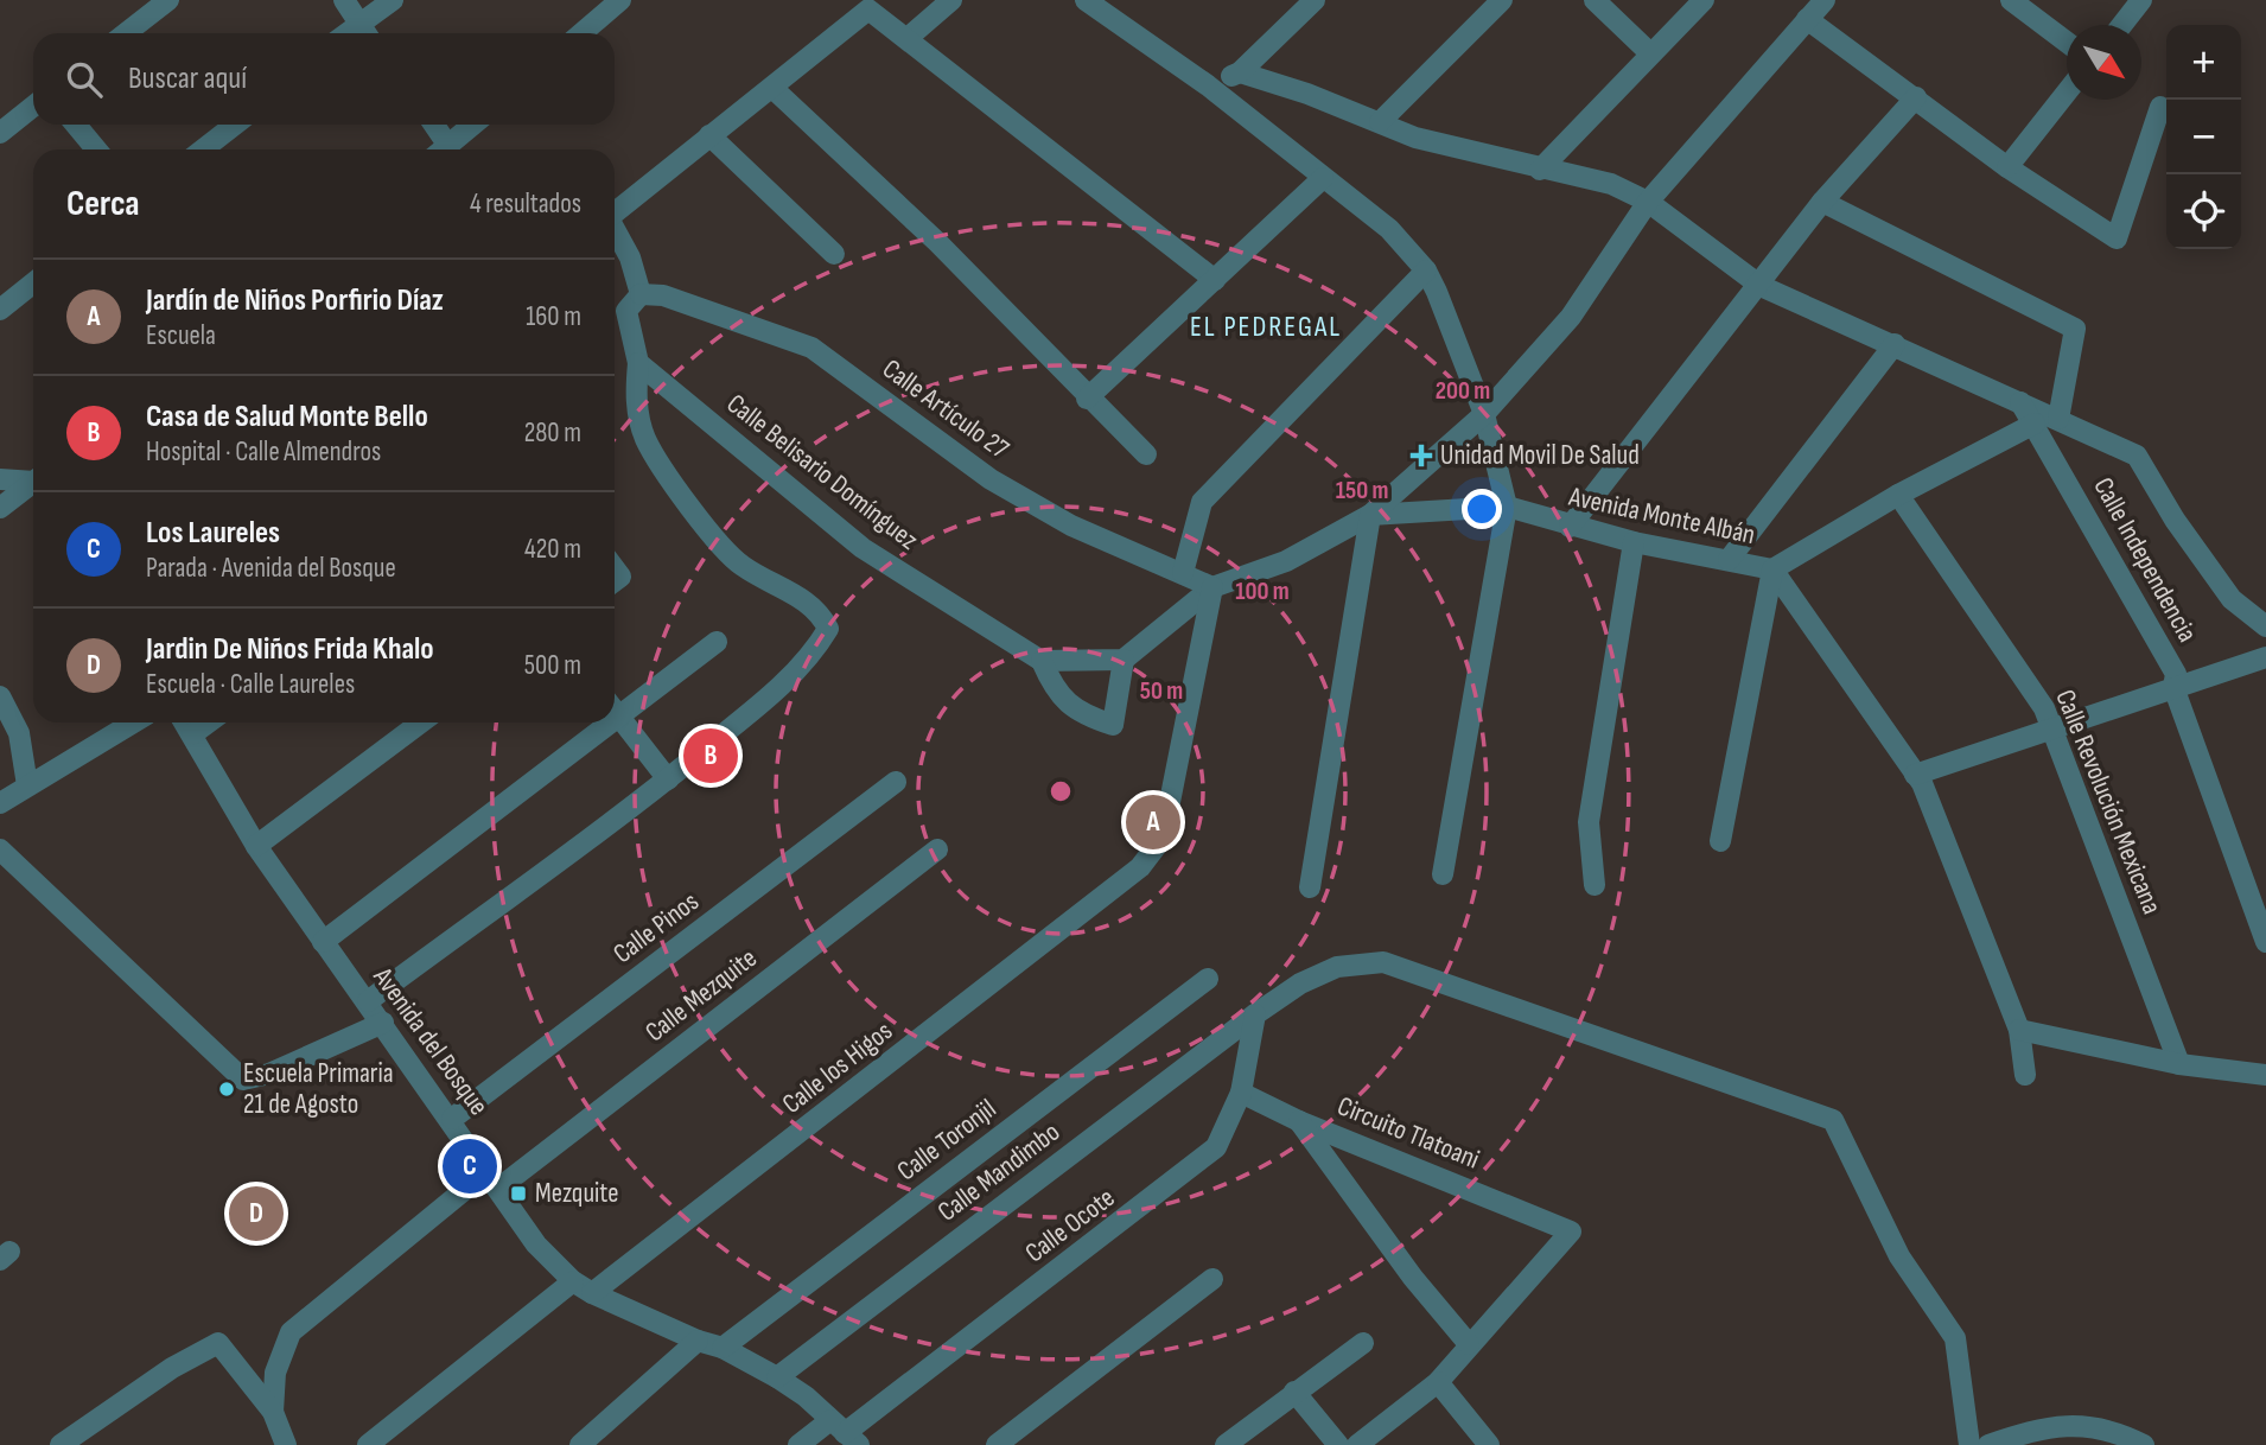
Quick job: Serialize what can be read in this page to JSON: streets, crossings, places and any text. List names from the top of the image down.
{
  "streets": {
    "street": [
      "Calle Artículo 27",
      "Calle Belisario Domínguez",
      "Avenida Monte Albán",
      "Calle Independencia",
      "Calle Revolución Mexicana",
      "Calle Pinos",
      "Calle Mezquite",
      "Avenida del Bosque",
      "Calle los Higos",
      "Circuito Tlatoani",
      "Calle Toronjil",
      "Calle Mandimbo",
      "Calle Ocote"
    ]
  },
  "crossings": [
    ["Calle Artículo 27", "Calle los Higos"],
    ["Calle Pinos", "Avenida del Bosque"],
    ["Calle Mezquite", "Avenida del Bosque"],
    ["Avenida del Bosque", "Calle los Higos"],
    ["Avenida del Bosque", "Calle Toronjil"],
    ["Avenida del Bosque", "Calle Mandimbo"],
    ["Avenida del Bosque", "Calle Ocote"],
    ["Calle Mandimbo", "Calle Ocote"]
  ],
  "districts": ["EL PEDREGAL"],
  "places": {
    "health": ["Unidad Movil De Salud"],
    "other": ["Escuela Primaria 21 de Agosto"],
    "transit": ["Mezquite"]
  },
  "north": "bottom right",
  "page": {
    "map_buttons": ["+", "−"],
    "search": "Buscar aquí",
    "heading": ["Cerca", "4 resultados"],
    "list": [
      {
        "mark": "A",
        "name": "Jardín de Niños Porfirio Díaz",
        "note": "Escuela",
        "value": "160 m"
      },
      {
        "mark": "B",
        "name": "Casa de Salud Monte Bello",
        "note": "Hospital · Calle Almendros",
        "value": "280 m"
      },
      {
        "mark": "C",
        "name": "Los Laureles",
        "note": "Parada · Avenida del Bosque",
        "value": "420 m"
      },
      {
        "mark": "D",
        "name": "Jardin De Niños Frida Khalo",
        "note": "Escuela · Calle Laureles",
        "value": "500 m"
      }
    ],
    "pins": [
      "B",
      "A",
      "C",
      "D"
    ]
  },
  "rings": [
    "200 m",
    "150 m",
    "100 m",
    "50 m"
  ]
}
